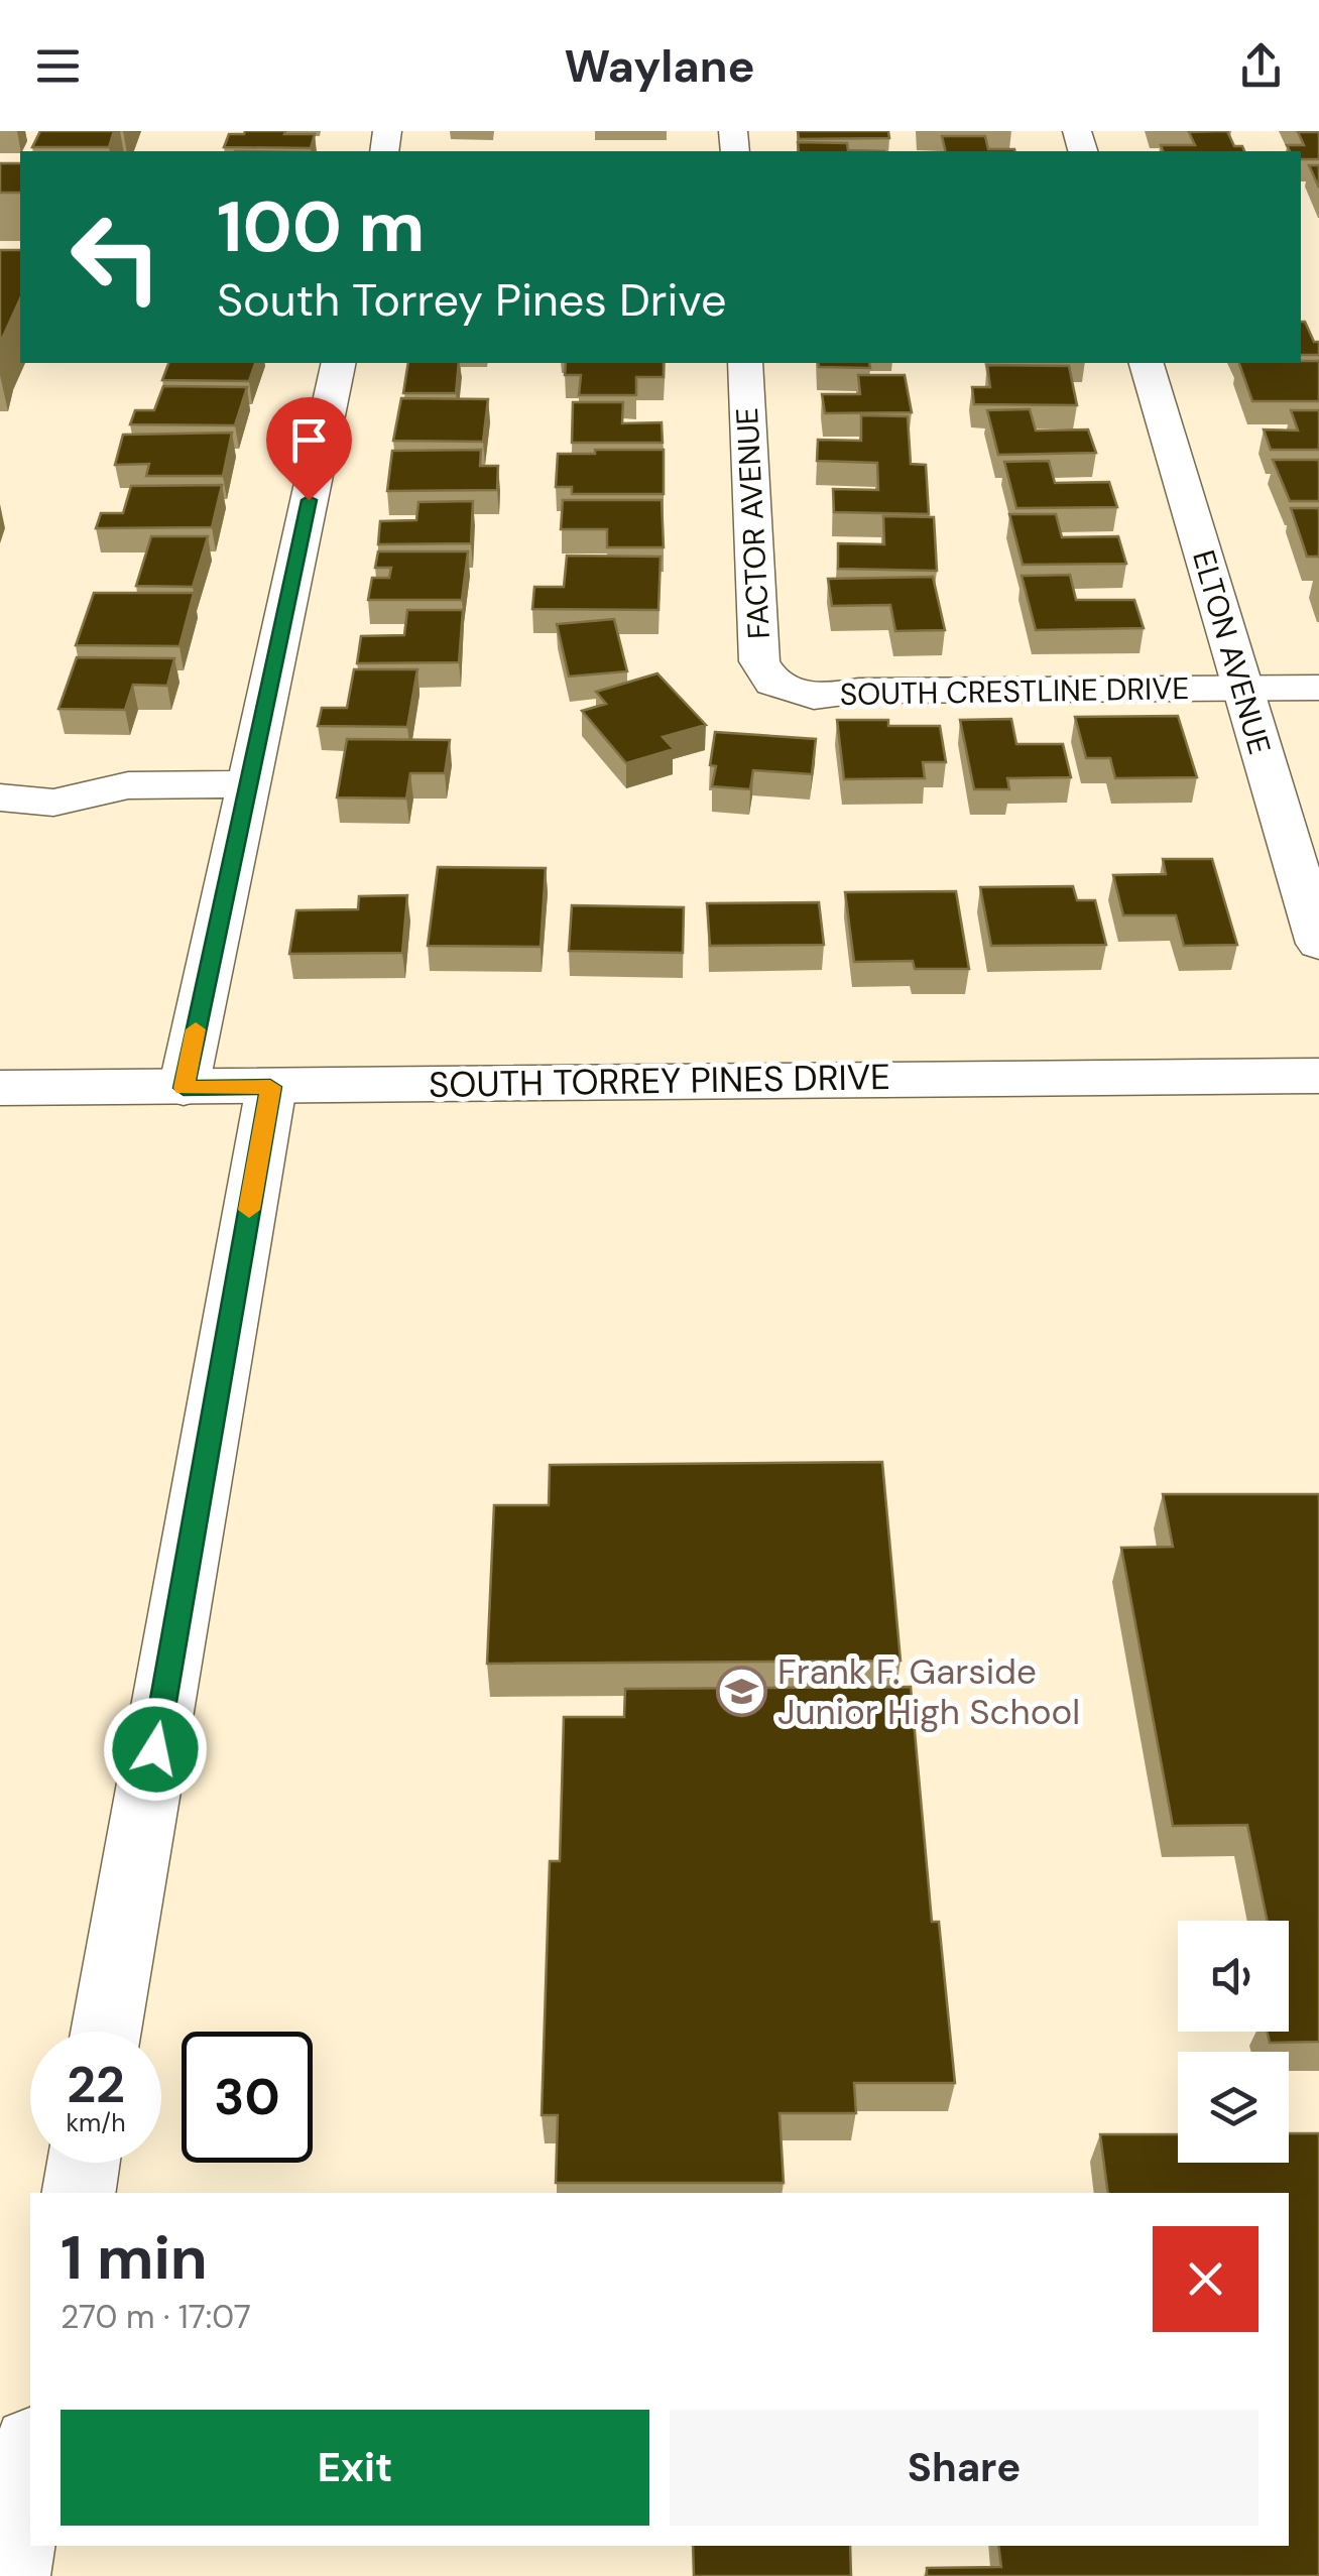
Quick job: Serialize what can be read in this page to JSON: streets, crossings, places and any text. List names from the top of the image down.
{
  "streets": {
    "street": [
      "FACTOR AVENUE",
      "ELTON AVENUE",
      "SOUTH CRESTLINE DRIVE",
      "SOUTH TORREY PINES DRIVE"
    ]
  },
  "crossings": [
    ["FACTOR AVENUE", "SOUTH CRESTLINE DRIVE"],
    ["ELTON AVENUE", "SOUTH CRESTLINE DRIVE"]
  ],
  "places": {
    "school or university": ["Frank F. Garside Junior High School"]
  },
  "page": {
    "header": "Waylane",
    "turn": ["100 m", "South Torrey Pines Drive"],
    "speed": "22 km/h",
    "limit": "30",
    "heading": ["1 min", "270 m · 17:07"],
    "buttons": ["Exit", "Share"]
  }
}
